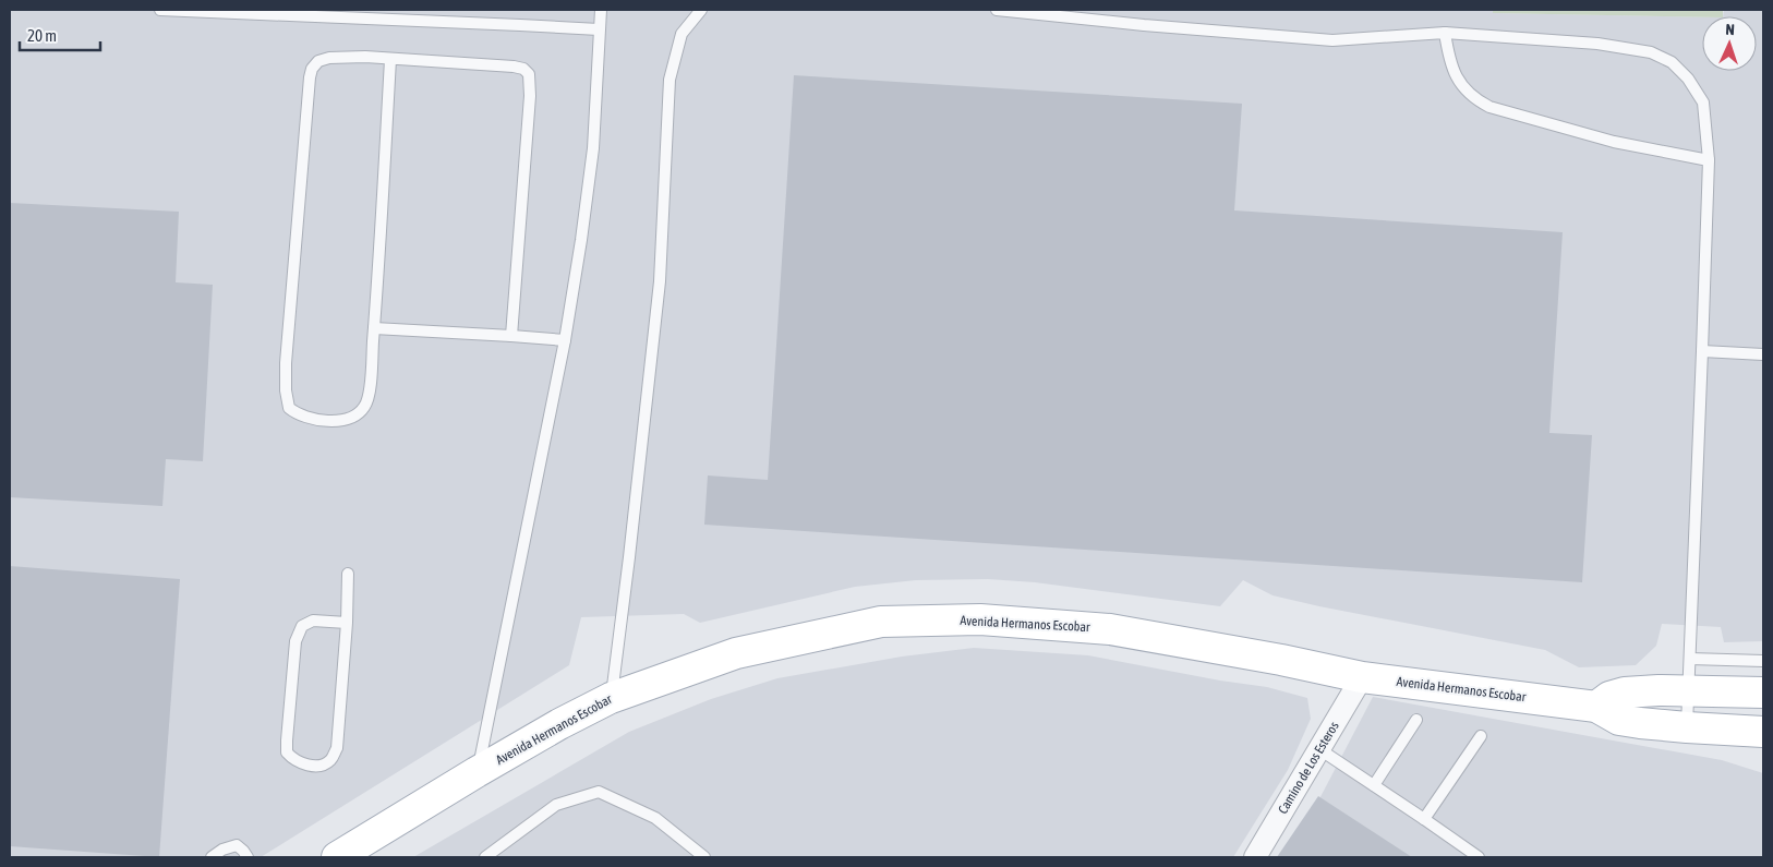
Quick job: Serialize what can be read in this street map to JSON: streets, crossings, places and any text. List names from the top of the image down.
{
  "streets": {
    "main road": ["Avenida Hermanos Escobar"],
    "street": ["Camino de Los Esteros"]
  },
  "crossings": [
    ["Avenida Hermanos Escobar", "Camino de Los Esteros"]
  ],
  "scale_bar": "20 m",
  "north": "top"
}
